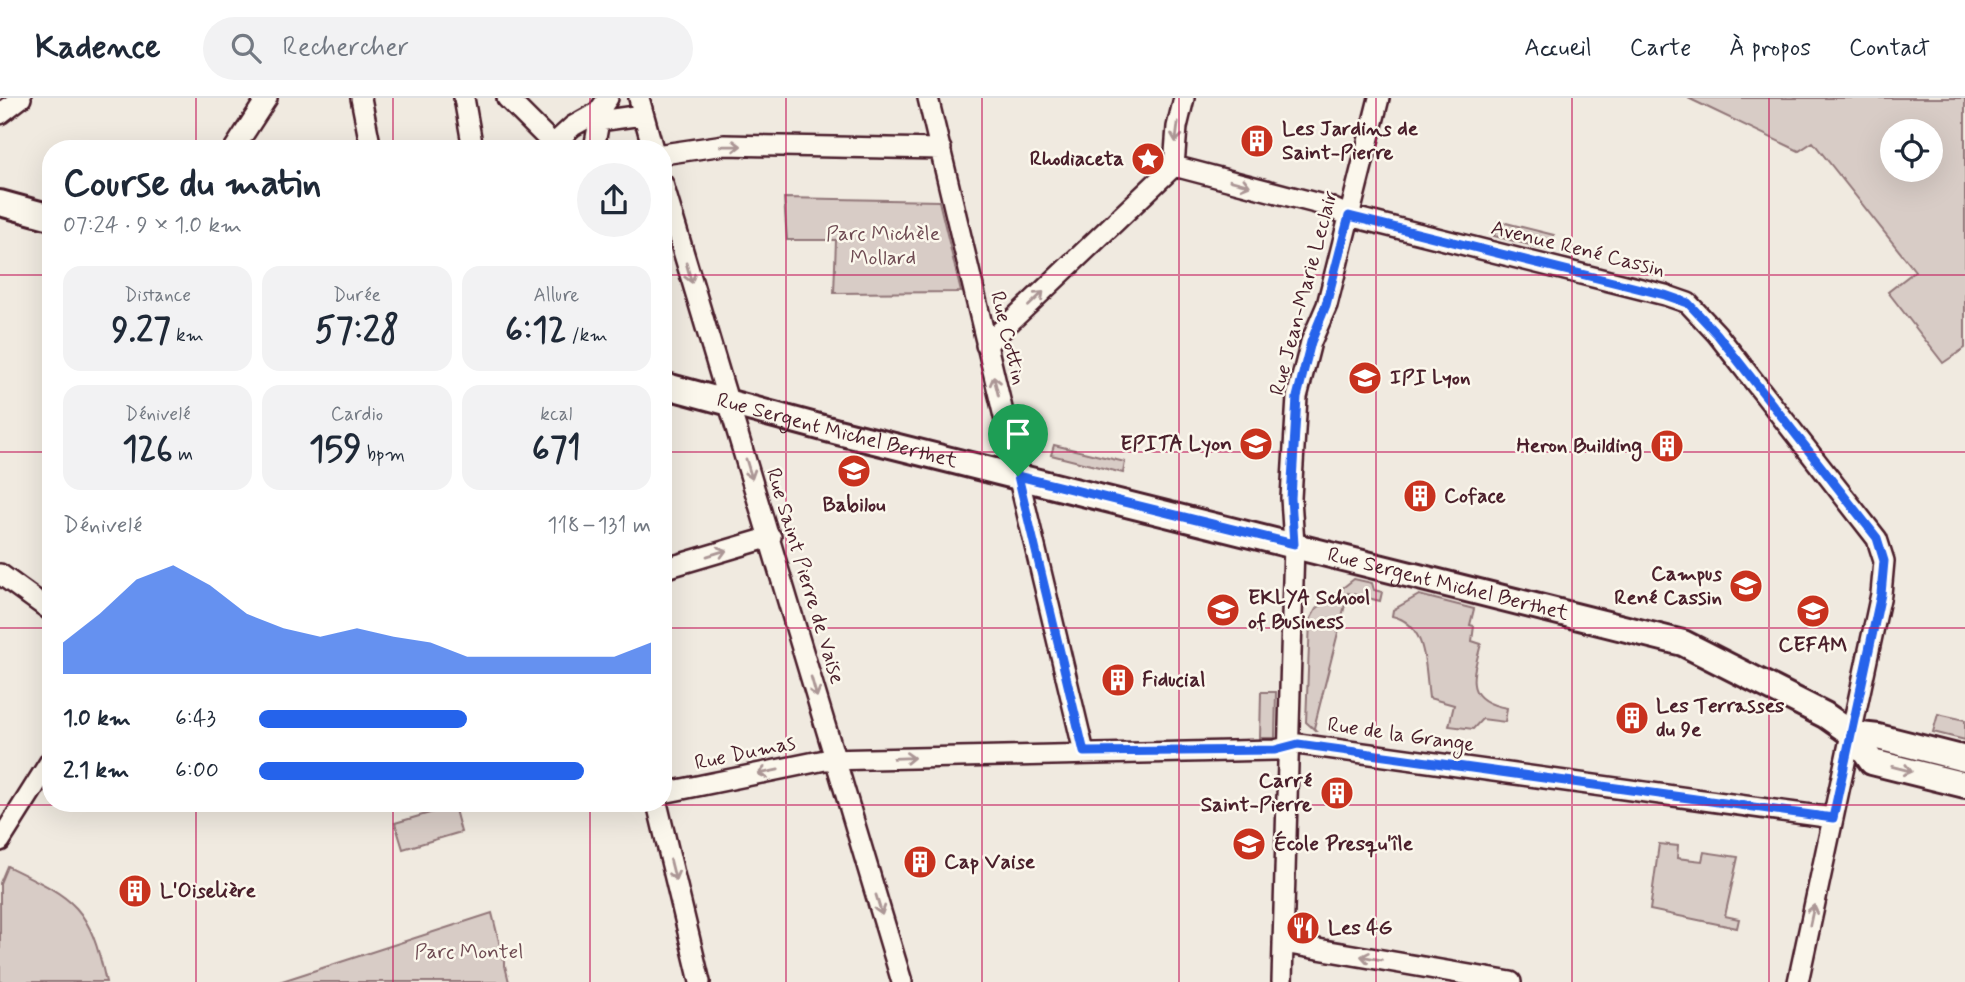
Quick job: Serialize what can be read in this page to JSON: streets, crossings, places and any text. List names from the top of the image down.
{
  "streets": {
    "main road": ["Rue Sergent Michel Berthet"],
    "street": [
      "Avenue René Cassin",
      "Rue Jean-Marie Leclair",
      "Rue Cottin",
      "Rue Saint Pierre de Vaise",
      "Rue de la Grange",
      "Rue Dumas"
    ]
  },
  "crossings": [
    ["Avenue René Cassin", "Rue Jean-Marie Leclair"],
    ["Avenue René Cassin", "Rue Sergent Michel Berthet"],
    ["Avenue René Cassin", "Rue de la Grange"],
    ["Rue Jean-Marie Leclair", "Rue Sergent Michel Berthet"],
    ["Rue Jean-Marie Leclair", "Rue de la Grange"],
    ["Rue Cottin", "Rue Sergent Michel Berthet"],
    ["Rue Cottin", "Rue de la Grange"],
    ["Rue Sergent Michel Berthet", "Rue Saint Pierre de Vaise"],
    ["Rue Saint Pierre de Vaise", "Rue de la Grange"],
    ["Rue Saint Pierre de Vaise", "Rue Dumas"],
    ["Rue de la Grange", "Rue Dumas"]
  ],
  "one_way": ["Rue Saint Pierre de Vaise", "Rue Dumas"],
  "parks": ["Parc Michèle Mollard", "Parc Montel"],
  "places": {
    "building": [
      "Les Jardins de Saint-Pierre",
      "Heron Building",
      "Coface",
      "Fiducial",
      "Les Terrasses du 9e",
      "Carré Saint-Pierre",
      "Cap Vaise",
      "L'Oiselière"
    ],
    "place": ["Rhodiaceta"],
    "school or university": [
      "IPI Lyon",
      "EPITA Lyon",
      "Babilou",
      "Campus René Cassin",
      "EKLYA School of Business",
      "CEFAM",
      "École Presqu'île"
    ],
    "restaurant": ["Les 4G"]
  },
  "page": {
    "header": "Kadence",
    "search": "Rechercher",
    "nav": [
      "Accueil",
      "Carte",
      "À propos",
      "Contact"
    ],
    "heading": ["Course du matin", "07:24 · 9 × 1.0 km"],
    "stats": [
      ["Distance", "9.27 km"],
      ["Durée", "57:28"],
      ["Allure", "6:12 /km"],
      ["Dénivelé", "126 m"],
      ["Cardio", "159 bpm"],
      ["kcal", "671"]
    ],
    "chart": ["Dénivelé", "118–131 m"],
    "list": [
      {
        "name": "1.0 km",
        "note": "6:43"
      },
      {
        "name": "2.1 km",
        "note": "6:00"
      }
    ]
  }
}
